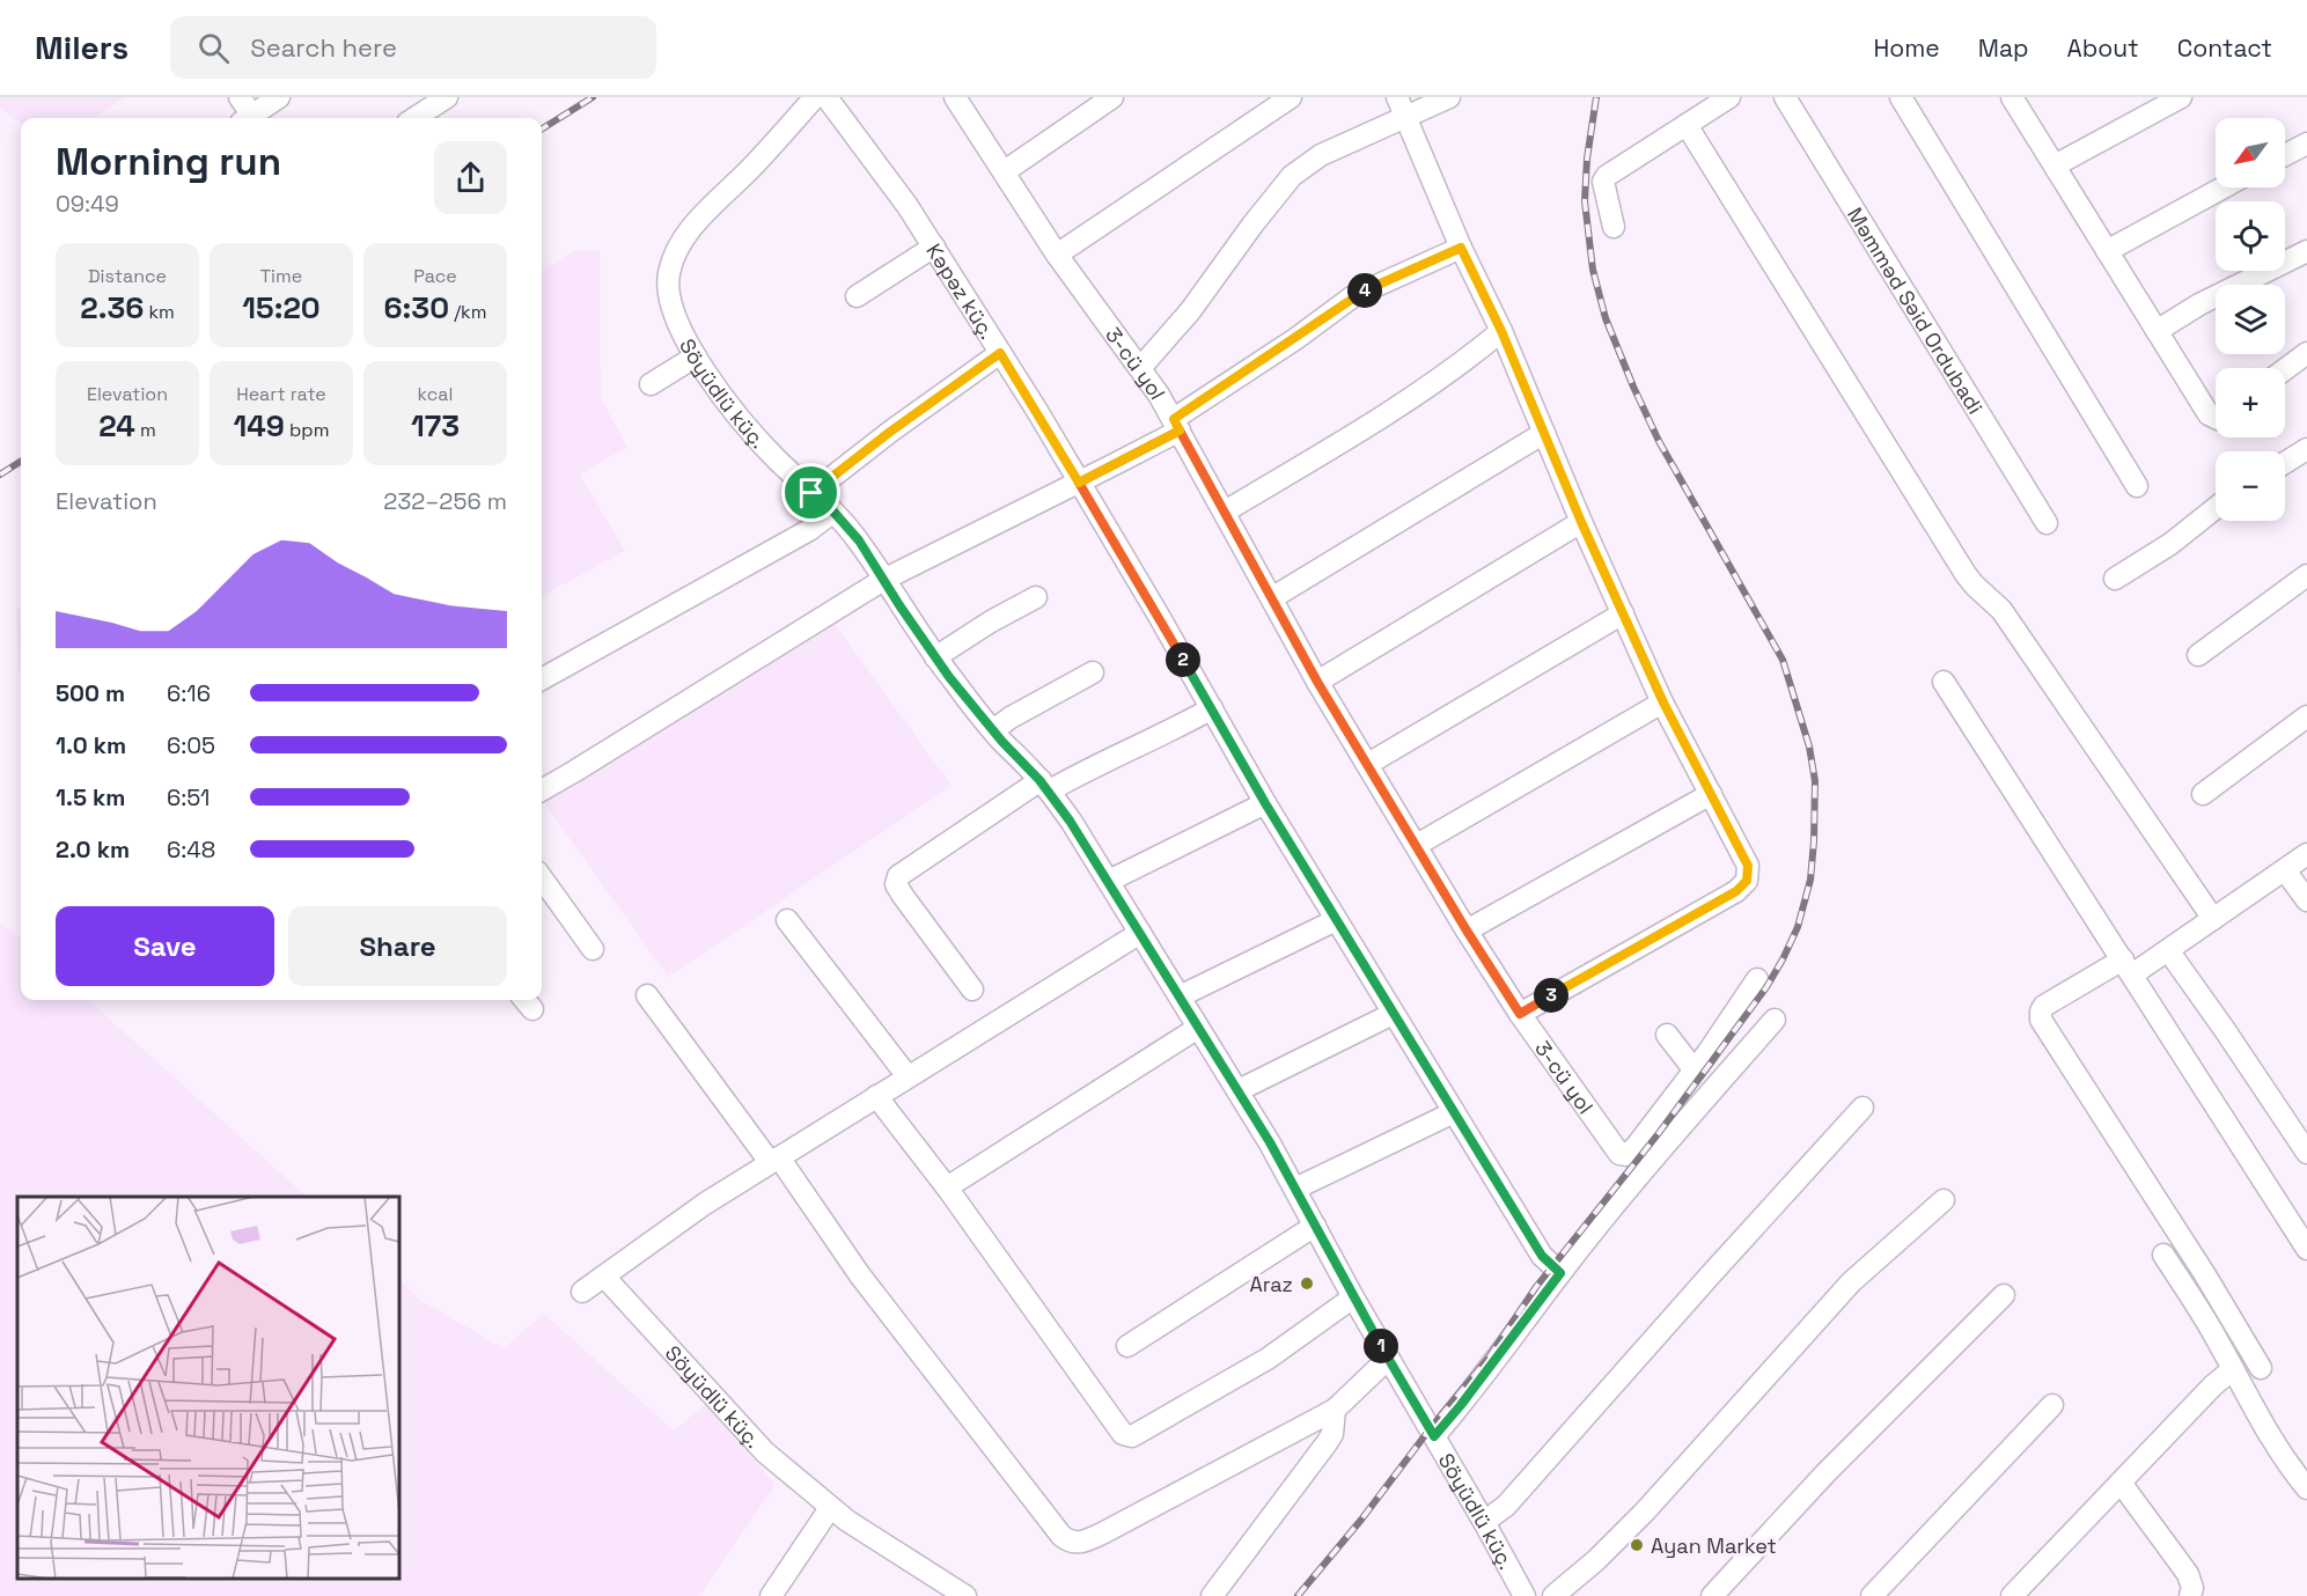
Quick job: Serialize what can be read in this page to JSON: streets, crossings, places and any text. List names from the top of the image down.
{
  "streets": {
    "street": [
      "Kəpəz küç.",
      "Məmməd Səid Ordubadi",
      "3-cü yol",
      "Söyüdlü küç."
    ]
  },
  "places": ["Araz", "Ayan Market"],
  "north": "bottom left",
  "page": {
    "header": "Milers",
    "search": "Search here",
    "nav": [
      "Home",
      "Map",
      "About",
      "Contact"
    ],
    "map_buttons": ["+", "−"],
    "heading": ["Morning run", "09:49"],
    "stats": [
      ["Distance", "2.36 km"],
      ["Time", "15:20"],
      ["Pace", "6:30 /km"],
      ["Elevation", "24 m"],
      ["Heart rate", "149 bpm"],
      ["kcal", "173"]
    ],
    "pins": [
      "4",
      "2",
      "3",
      "1"
    ],
    "chart": ["Elevation", "232–256 m"],
    "list": [
      {
        "name": "500 m",
        "note": "6:16"
      },
      {
        "name": "1.0 km",
        "note": "6:05"
      },
      {
        "name": "1.5 km",
        "note": "6:51"
      },
      {
        "name": "2.0 km",
        "note": "6:48"
      }
    ],
    "buttons": ["Save", "Share"]
  }
}
